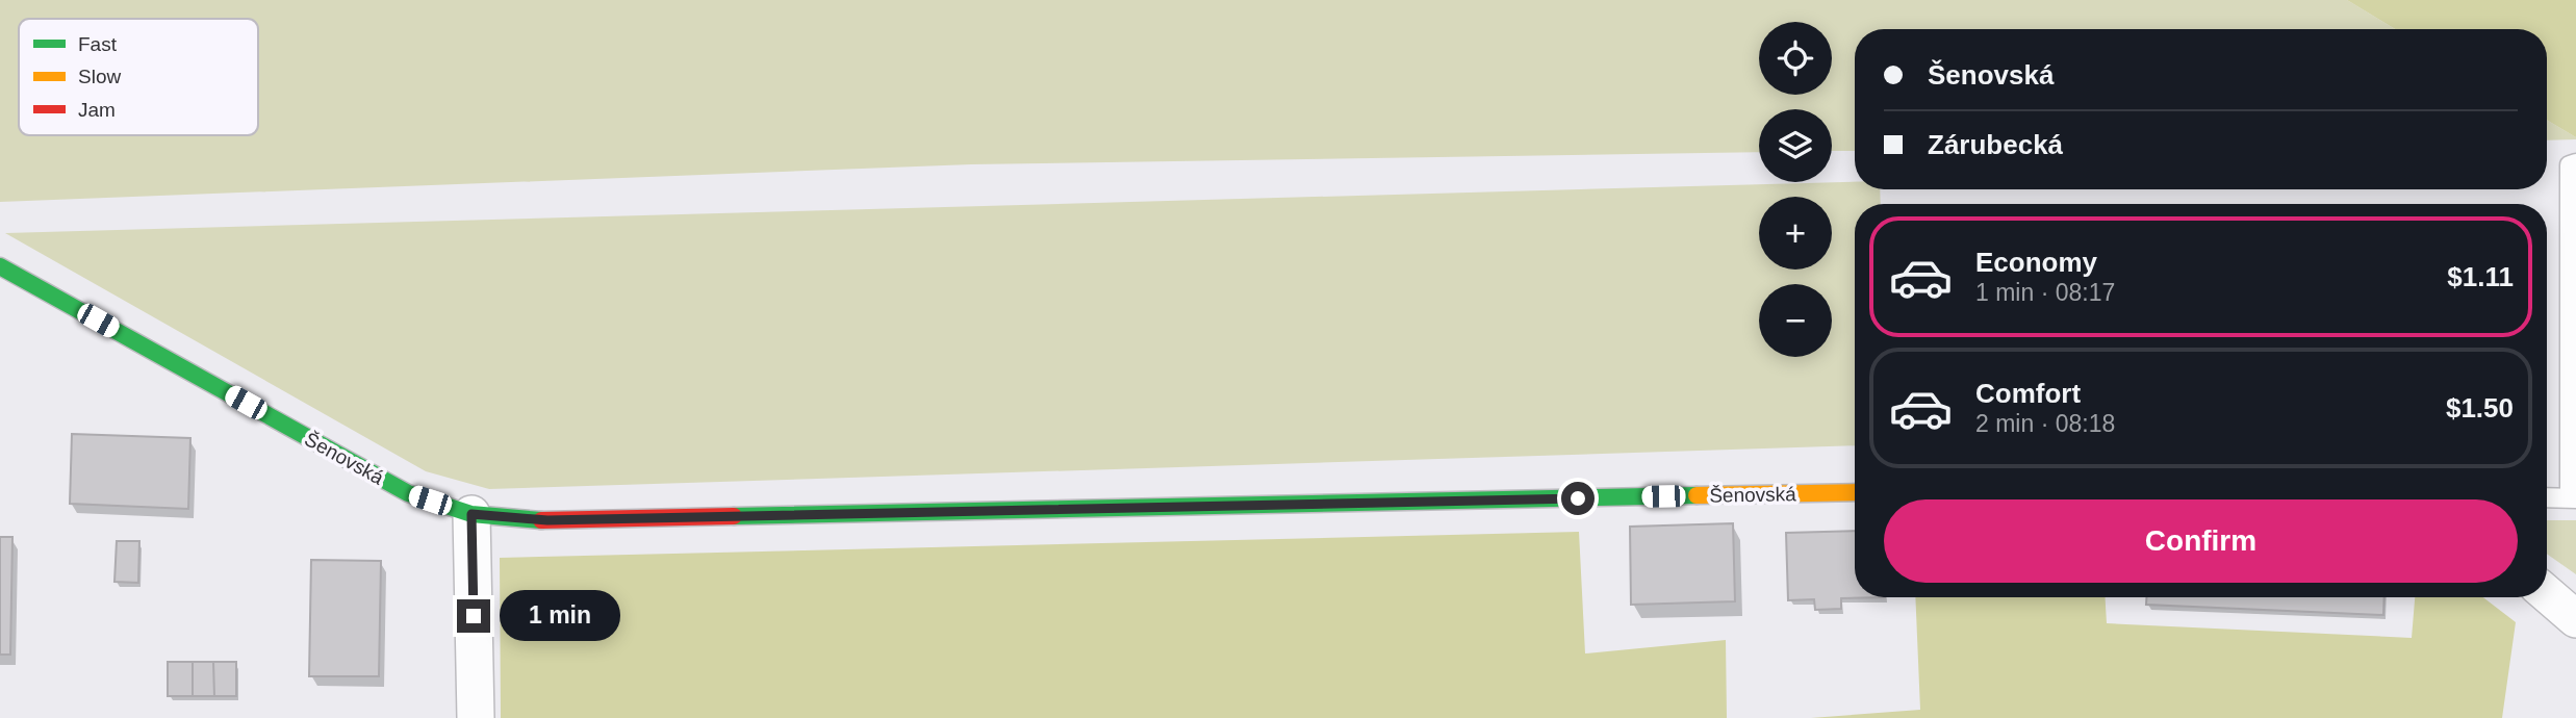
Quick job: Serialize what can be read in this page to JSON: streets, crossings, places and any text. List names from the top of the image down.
{
  "streets": {
    "street": ["Šenovská"]
  },
  "legend": ["Fast", "Slow", "Jam"],
  "page": {
    "map_buttons": ["+", "−"],
    "banner": ["Šenovská", "Zárubecká"],
    "list": [
      {
        "name": "Economy",
        "note": "1 min · 08:17",
        "value": "$1.11"
      },
      {
        "name": "Comfort",
        "note": "2 min · 08:18",
        "value": "$1.50"
      }
    ],
    "buttons": "Confirm",
    "bubble": "1 min"
  }
}
